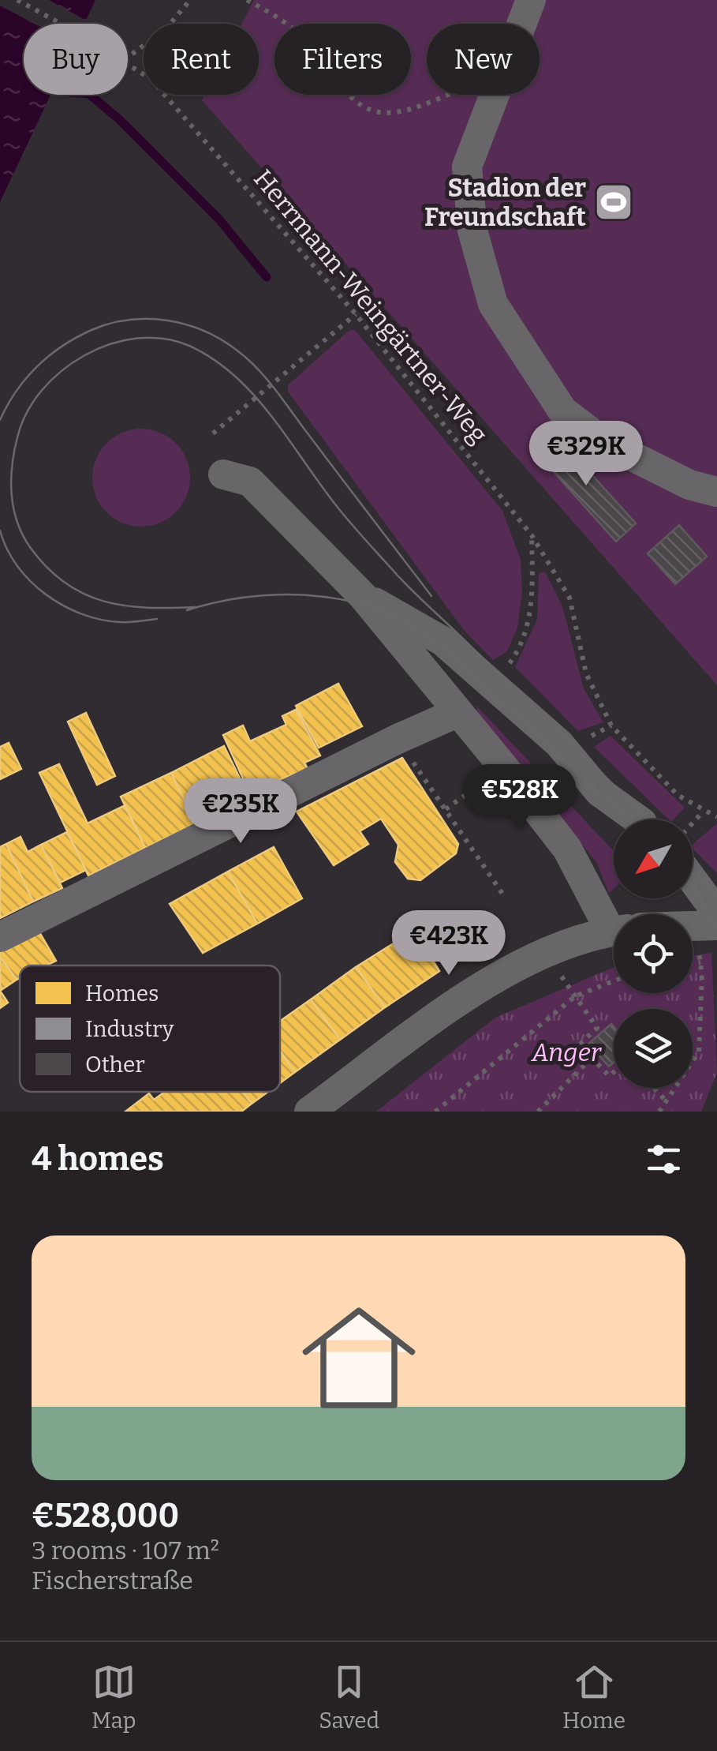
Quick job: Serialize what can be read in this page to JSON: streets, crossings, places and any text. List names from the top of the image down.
{
  "streets": {
    "path": ["Herrmann-Weingärtner-Weg"]
  },
  "parks": ["Anger"],
  "places": {
    "sports": ["Stadion der Freundschaft"]
  },
  "legend": ["Homes", "Industry", "Other"],
  "north": "bottom left",
  "page": {
    "chip": [
      "Buy",
      "Rent",
      "Filters",
      "New"
    ],
    "price": [
      "€329K",
      "€528K",
      "€235K",
      "€423K"
    ],
    "heading": "4 homes",
    "list": [
      {
        "name": "€528,000",
        "note": "3 rooms · 107 m² · Fischerstraße"
      }
    ],
    "tabs": ["Map", "Saved", "Home"]
  }
}
